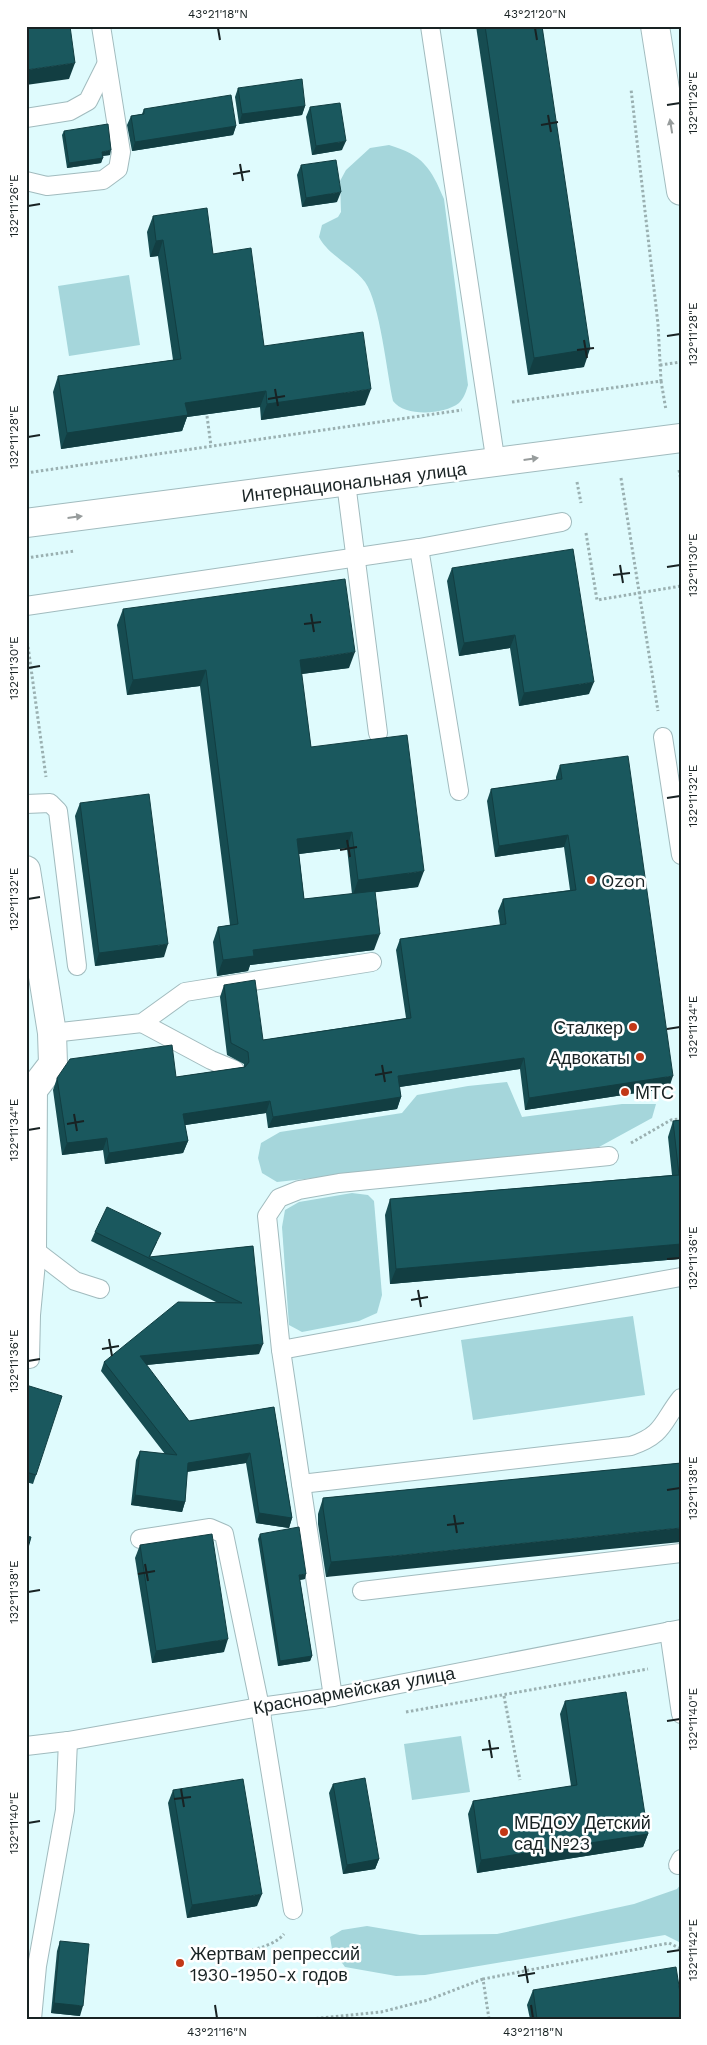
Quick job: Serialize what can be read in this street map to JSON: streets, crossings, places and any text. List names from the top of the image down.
{
  "streets": {
    "main road": ["Интернациональная улица"],
    "lane": ["Красноармейская улица"]
  },
  "one_way": ["Интернациональная улица"],
  "places": [
    "Ozon",
    "Сталкер",
    "Адвокаты",
    "МТС",
    "МБДОУ Детский сад №23",
    "Жертвам репрессий 1930-1950-х годов"
  ],
  "coordinates": [
    "43°21'18\"N",
    "43°21'20\"N",
    "132°11'26\"E",
    "132°11'28\"E",
    "132°11'30\"E",
    "132°11'32\"E",
    "132°11'34\"E",
    "132°11'36\"E",
    "132°11'38\"E",
    "132°11'40\"E",
    "132°11'42\"E",
    "43°21'16\"N"
  ]
}
